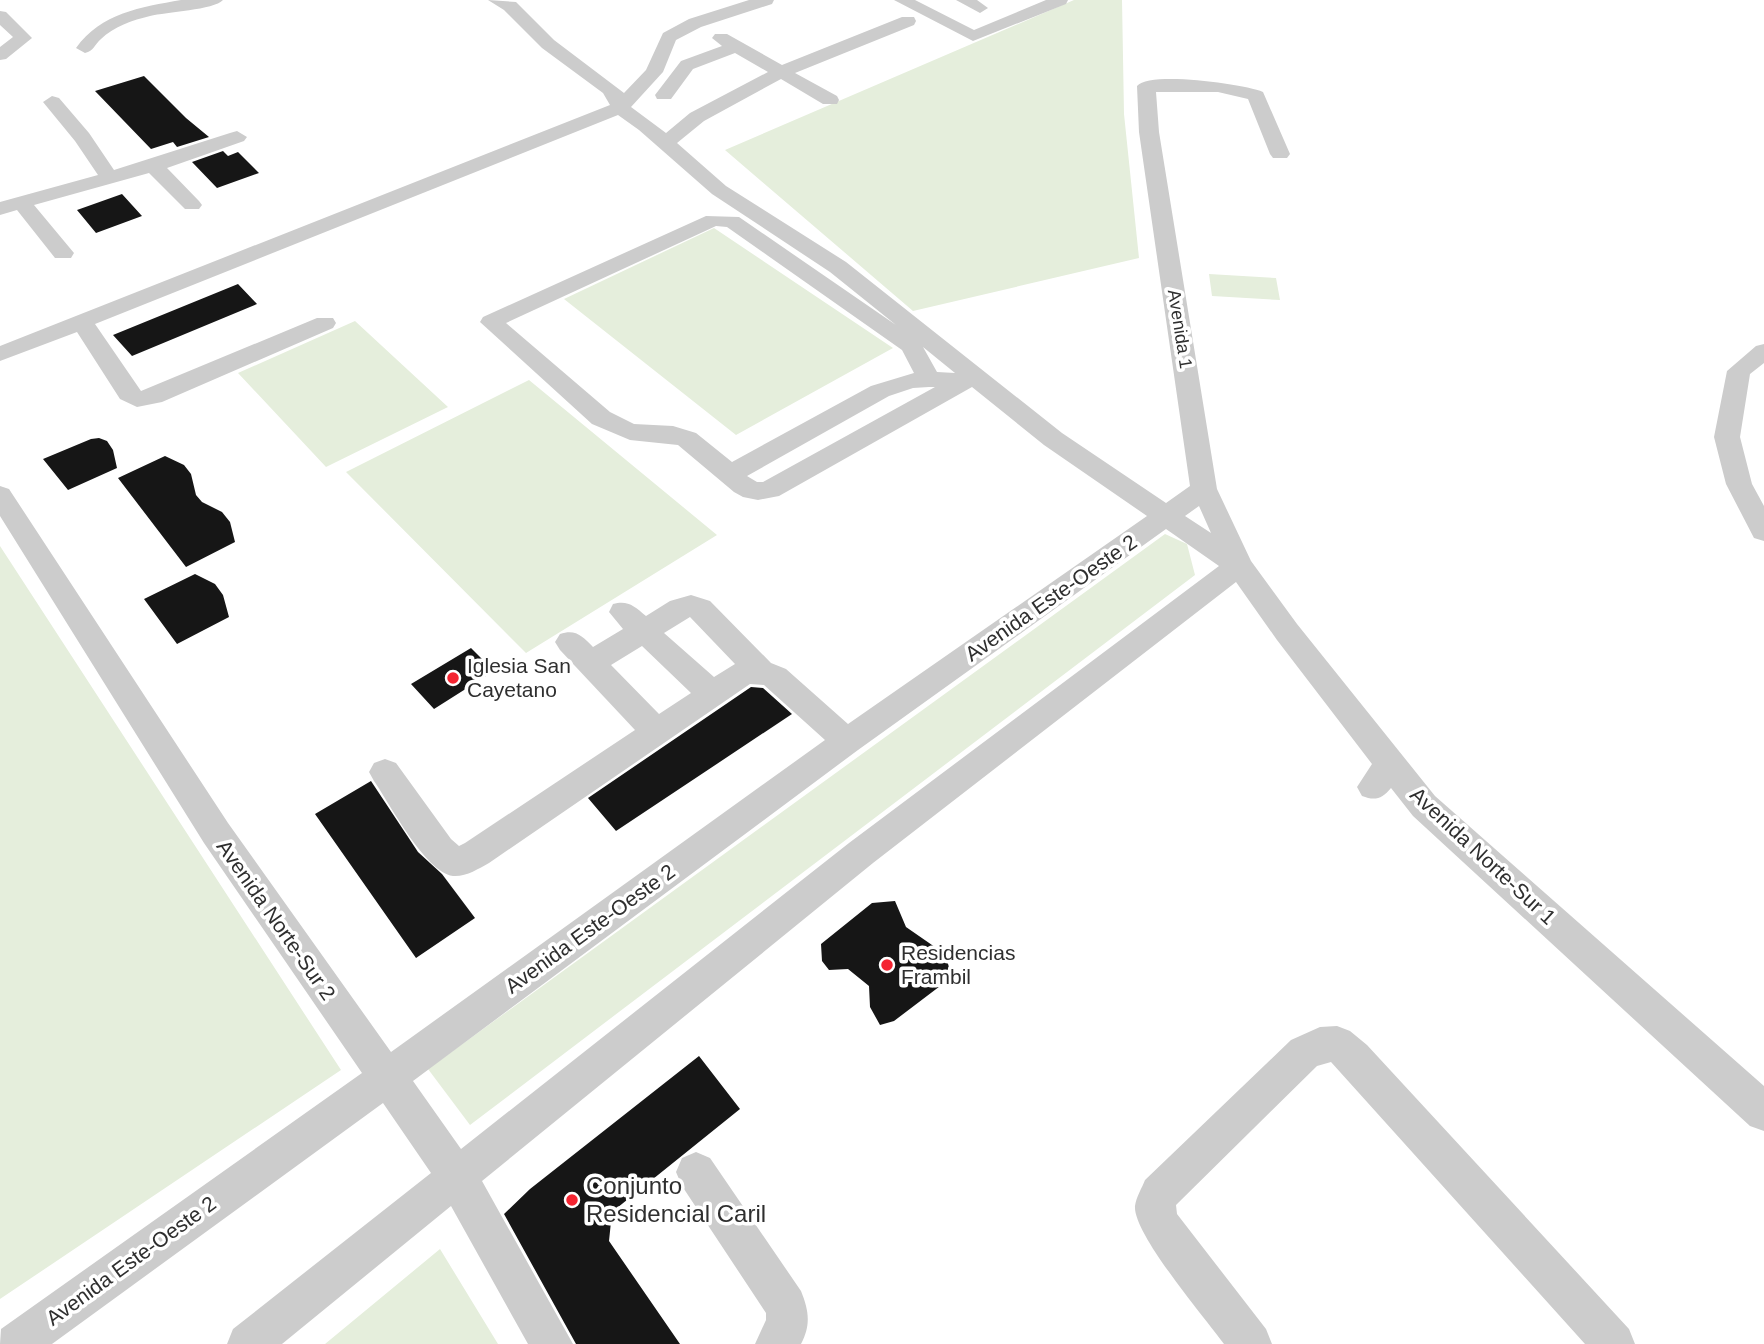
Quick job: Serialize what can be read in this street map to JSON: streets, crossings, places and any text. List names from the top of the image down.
{
  "streets": {
    "street": [
      "Avenida 1",
      "Avenida Este-Oeste 2",
      "Avenida Norte-Sur 1",
      "Avenida Norte-Sur 2"
    ]
  },
  "crossings": [
    ["Avenida 1", "Avenida Este-Oeste 2"],
    ["Avenida 1", "Avenida Norte-Sur 1"],
    ["Avenida Este-Oeste 2", "Avenida Norte-Sur 2"]
  ],
  "places": ["Iglesia San Cayetano", "Residencias Frambil", "Conjunto Residencial Caril"]
}
